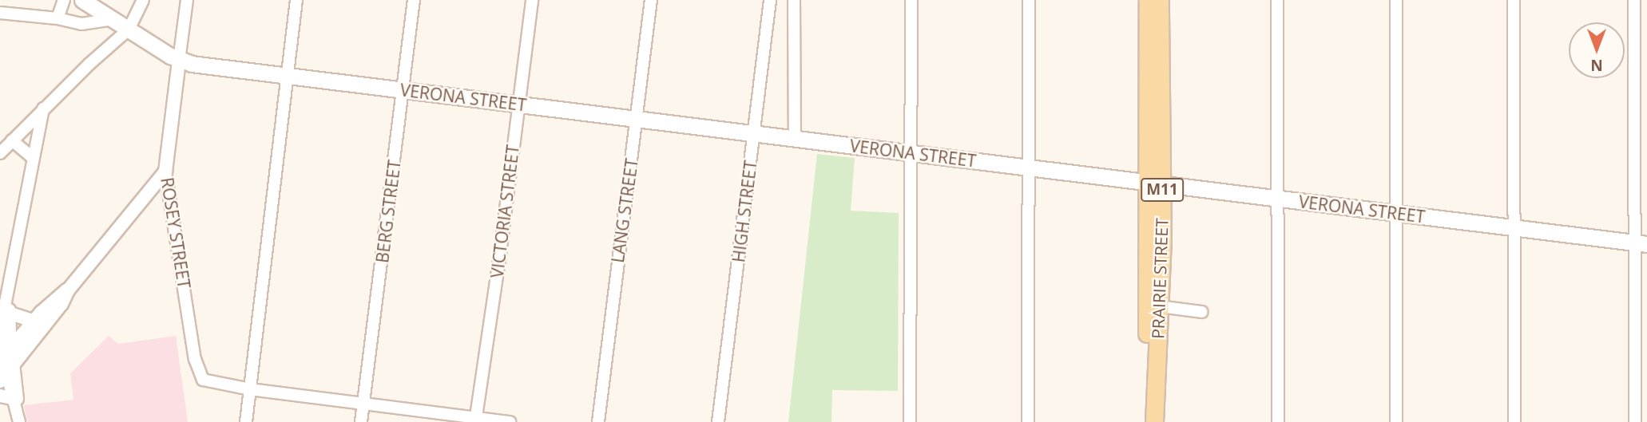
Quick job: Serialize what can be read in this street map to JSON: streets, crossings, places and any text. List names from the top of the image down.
{
  "streets": {
    "main road": ["VERONA STREET", "M11", "PRAIRIE STREET"],
    "street": [
      "LANG STREET",
      "BERG STREET",
      "VICTORIA STREET",
      "HIGH STREET",
      "ROSEY STREET"
    ]
  },
  "crossings": [
    ["VERONA STREET", "LANG STREET"],
    ["VERONA STREET", "BERG STREET"],
    ["VERONA STREET", "VICTORIA STREET"],
    ["VERONA STREET", "HIGH STREET"],
    ["VERONA STREET", "ROSEY STREET"],
    ["VERONA STREET", "PRAIRIE STREET"]
  ],
  "north": "bottom"
}
